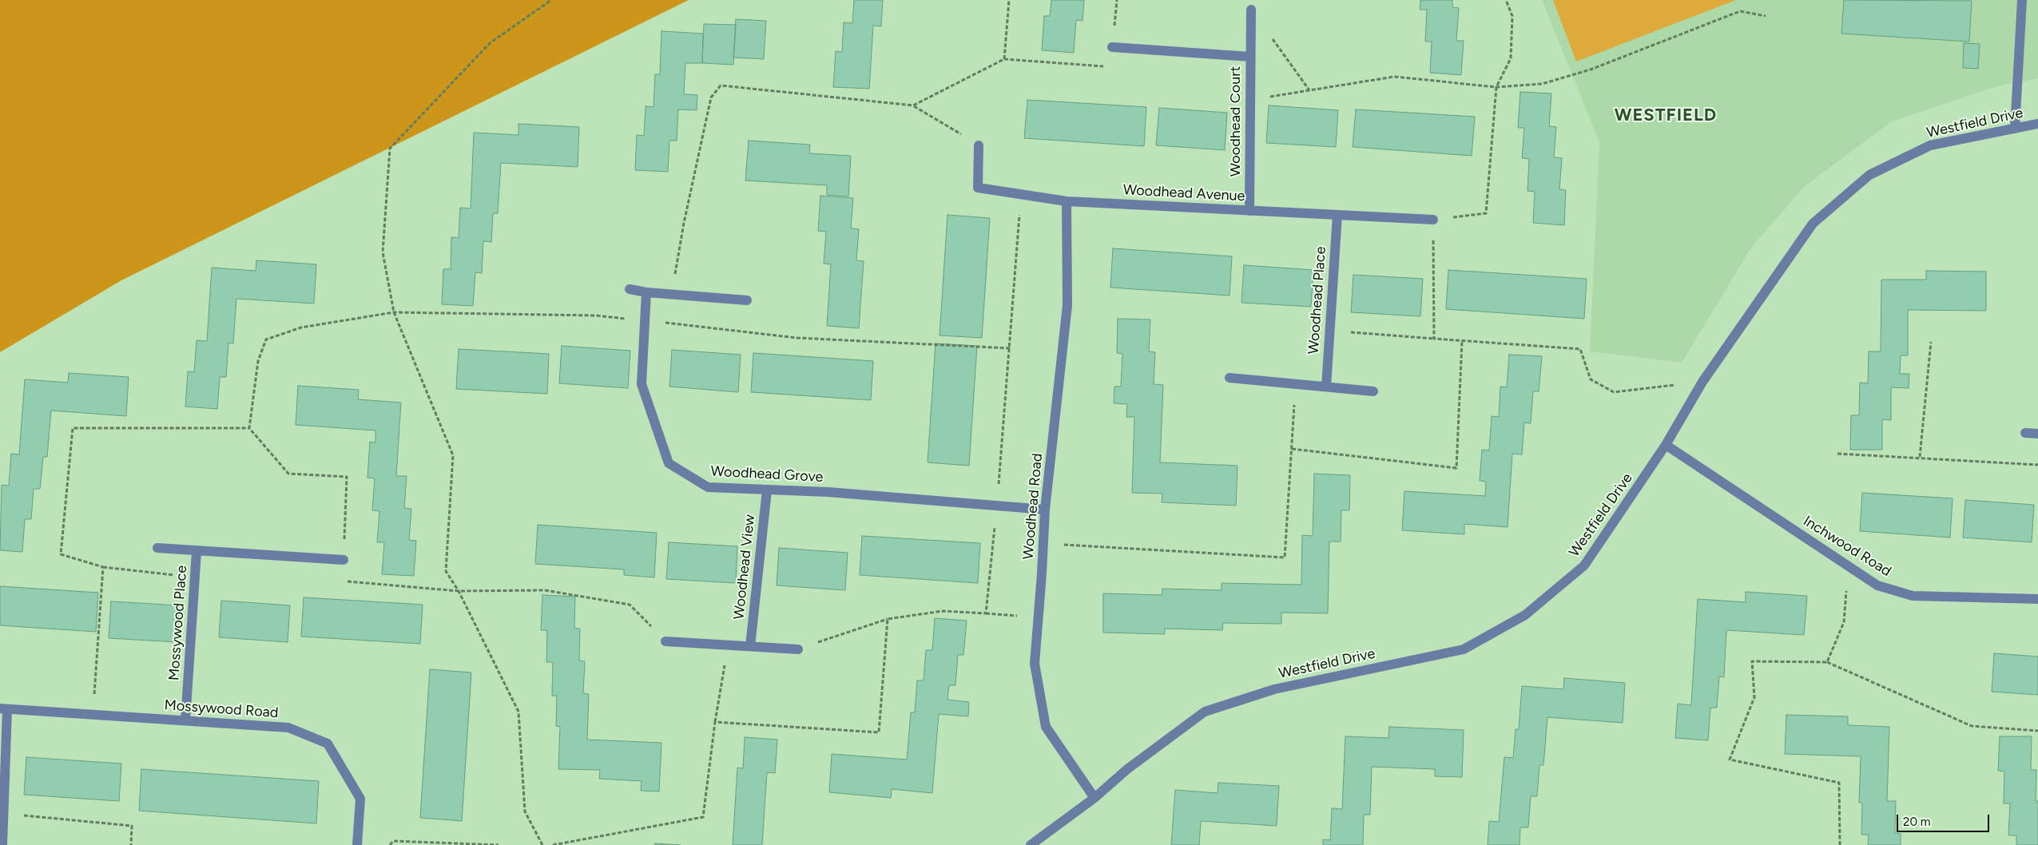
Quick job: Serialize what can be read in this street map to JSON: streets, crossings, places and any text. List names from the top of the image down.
{
  "streets": {
    "street": [
      "Woodhead Court",
      "Westfield Drive",
      "Woodhead Avenue",
      "Woodhead Place",
      "Woodhead Grove",
      "Woodhead Road",
      "Inchwood Road",
      "Woodhead View",
      "Mossywood Place",
      "Mossywood Road"
    ]
  },
  "crossings": [
    ["Woodhead Court", "Woodhead Avenue"],
    ["Westfield Drive", "Woodhead Road"],
    ["Westfield Drive", "Inchwood Road"],
    ["Woodhead Avenue", "Woodhead Place"],
    ["Woodhead Avenue", "Woodhead Road"],
    ["Woodhead Grove", "Woodhead Road"],
    ["Woodhead Grove", "Woodhead View"],
    ["Mossywood Place", "Mossywood Road"]
  ],
  "districts": ["WESTFIELD"],
  "scale_bar": "20 m"
}
